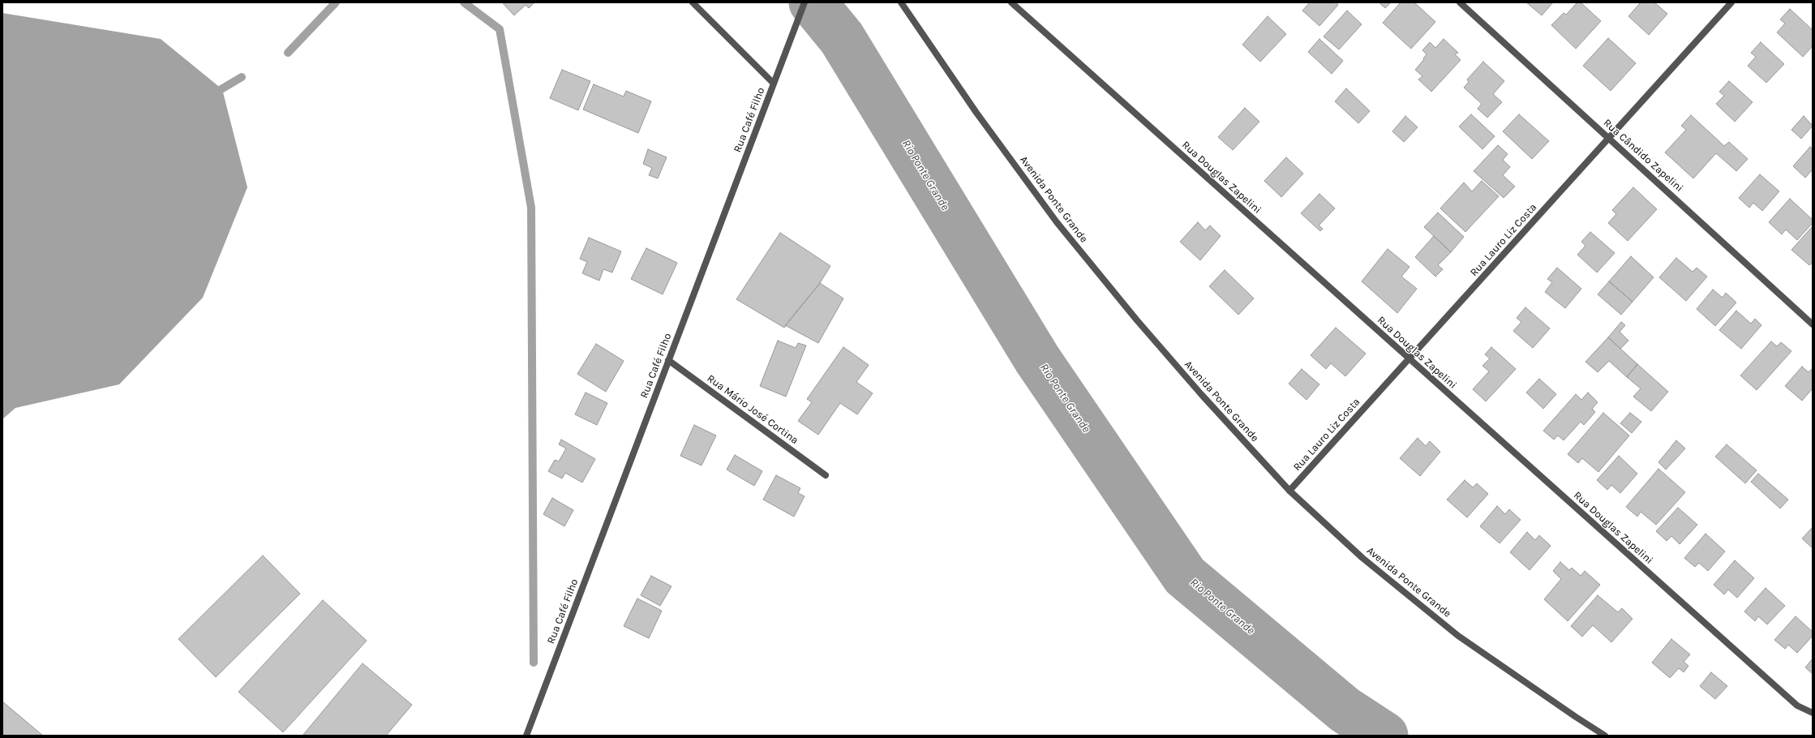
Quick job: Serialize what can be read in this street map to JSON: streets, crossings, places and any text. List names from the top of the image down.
{
  "streets": {
    "street": [
      "Rua Café Filho",
      "Rua Cândido Zapelini",
      "Rua Douglas Zapelini",
      "Avenida Ponte Grande",
      "Rua Lauro Liz Costa",
      "Rua Mário José Cortina"
    ]
  },
  "crossings": [
    ["Rua Café Filho", "Rua Mário José Cortina"],
    ["Rua Cândido Zapelini", "Rua Lauro Liz Costa"],
    ["Rua Douglas Zapelini", "Rua Lauro Liz Costa"],
    ["Avenida Ponte Grande", "Rua Lauro Liz Costa"]
  ],
  "water": ["Rio Ponte Grande"]
}
